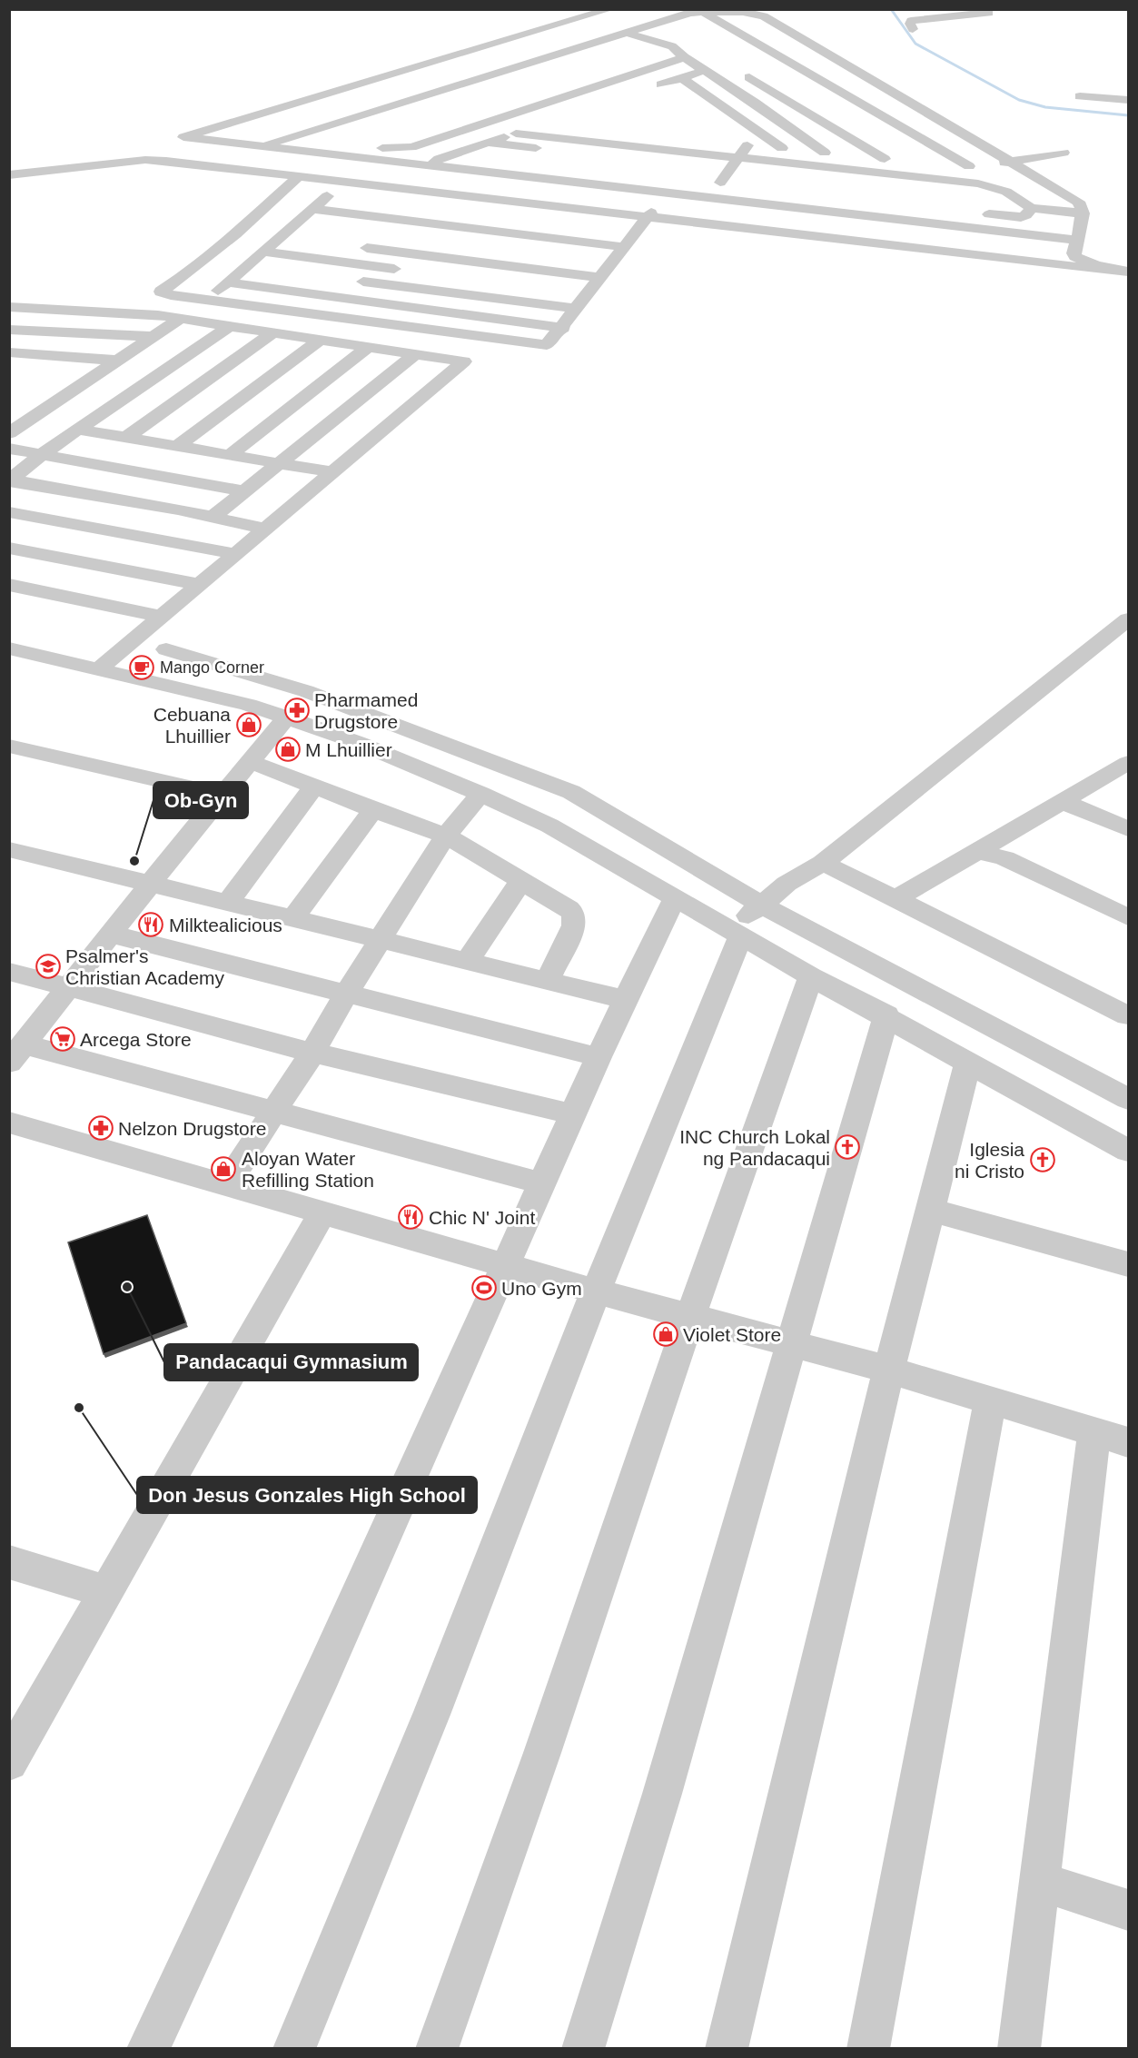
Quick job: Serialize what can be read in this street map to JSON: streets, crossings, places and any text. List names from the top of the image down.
{
  "places": {
    "cafe": ["Mango Corner"],
    "pharmacy": ["Pharmamed Drugstore", "Nelzon Drugstore"],
    "shop": [
      "Cebuana Lhuillier",
      "M Lhuillier",
      "Aloyan Water Refilling Station",
      "Violet Store"
    ],
    "other": ["Ob-Gyn", "Pandacaqui Gymnasium", "Don Jesus Gonzales High School"],
    "restaurant": ["Milktealicious", "Chic N' Joint"],
    "school or university": ["Psalmer's Christian Academy"],
    "supermarket": ["Arcega Store"],
    "church": ["INC Church Lokal ng Pandacaqui", "Iglesia ni Cristo"],
    "sports": ["Uno Gym"]
  }
}
